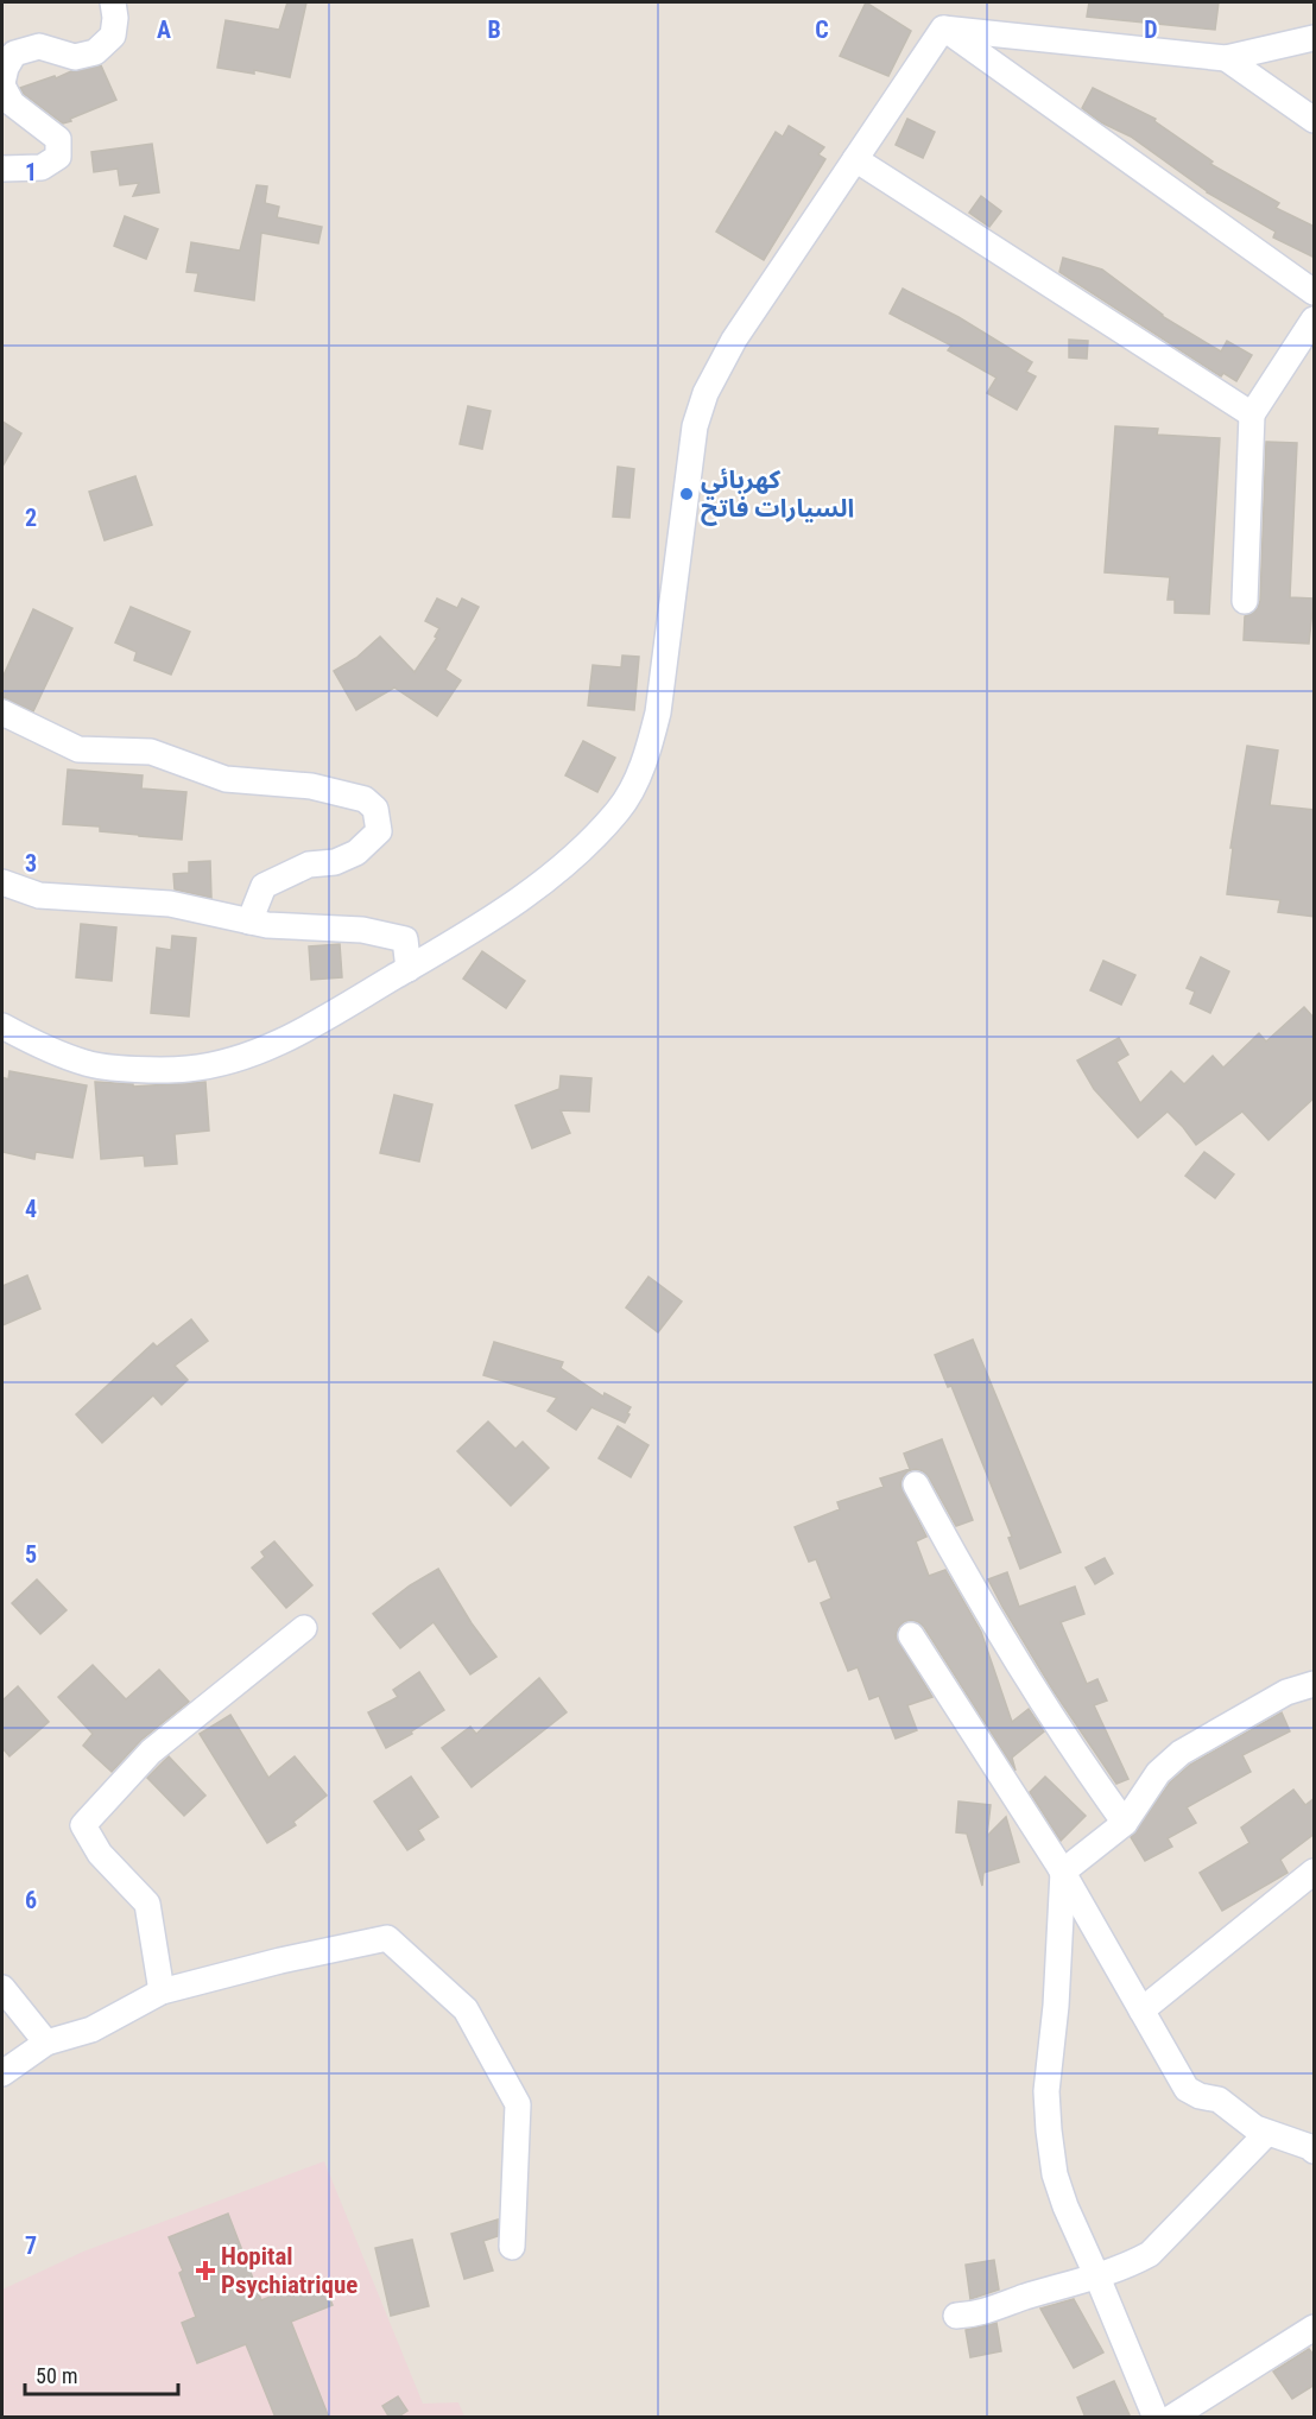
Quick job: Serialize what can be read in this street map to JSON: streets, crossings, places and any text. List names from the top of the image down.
{
  "places": {
    "other": ["كهربائي السيارات فاتح"],
    "health": ["Hopital Psychiatrique"]
  },
  "scale_bar": "50 m",
  "grid": {
    "columns": [
      "A",
      "B",
      "C",
      "D"
    ],
    "rows": [
      "1",
      "2",
      "3",
      "4",
      "5",
      "6",
      "7"
    ]
  }
}
